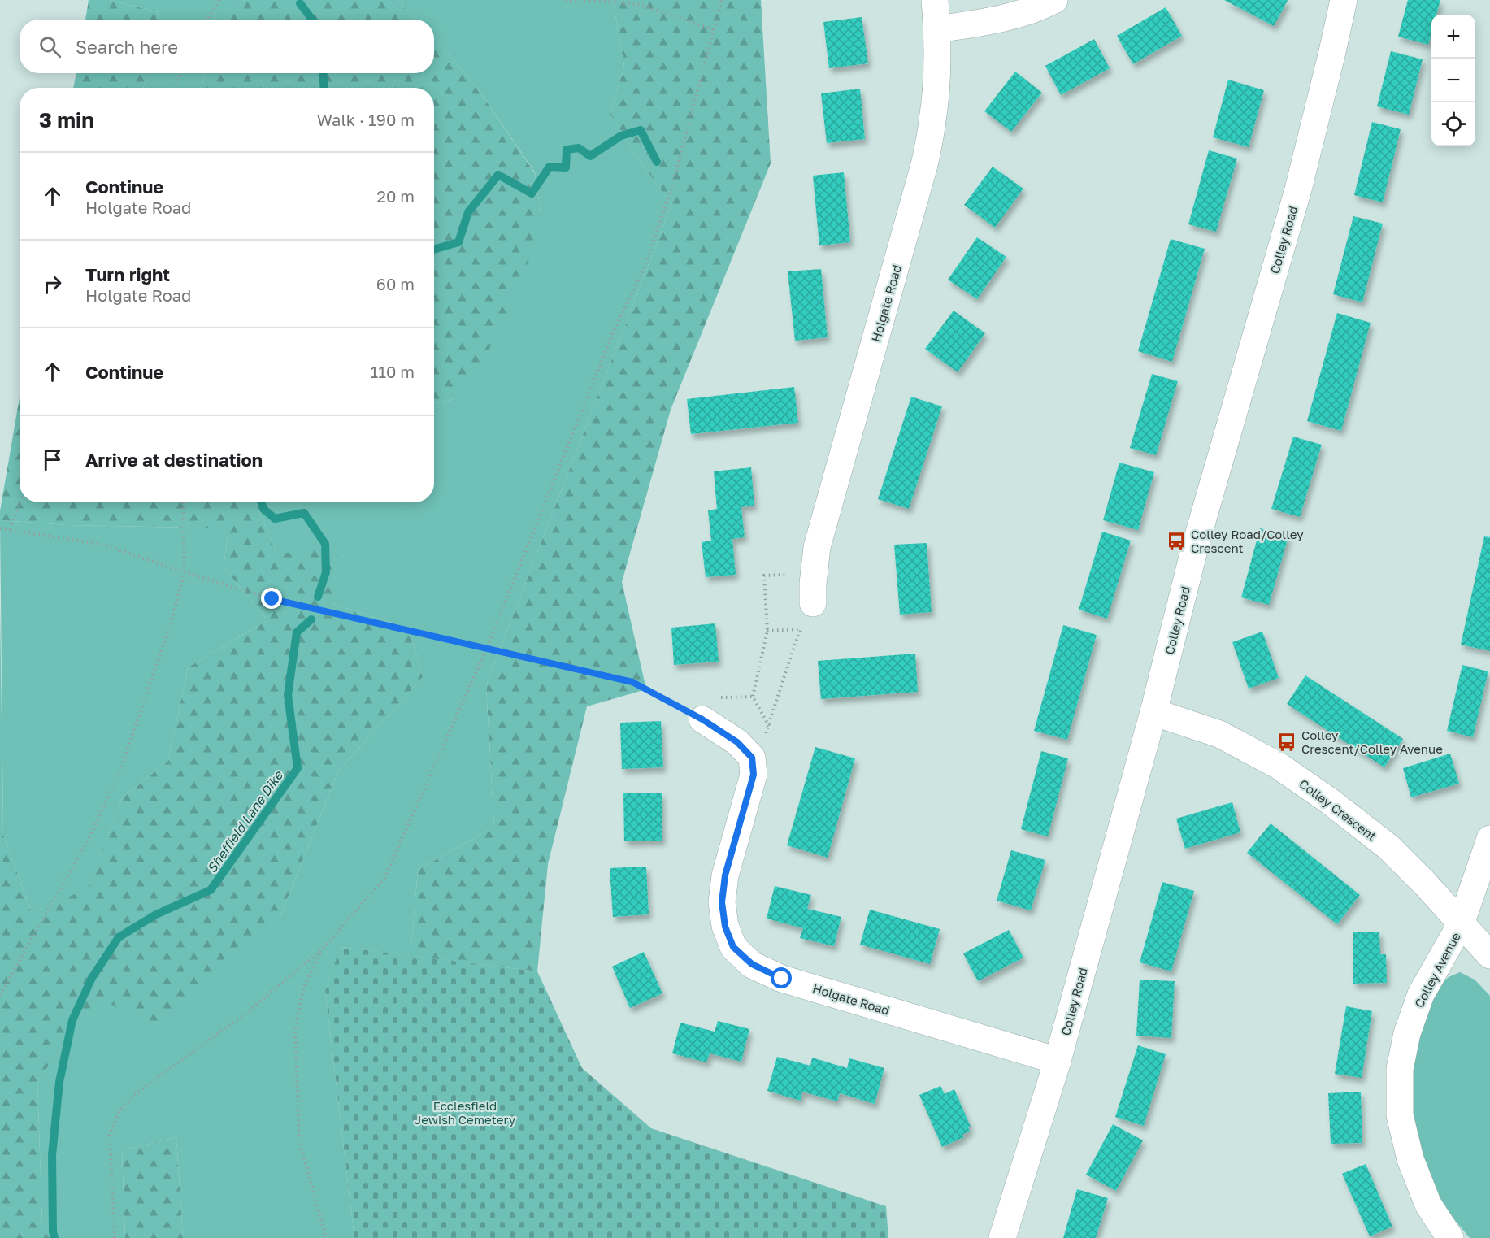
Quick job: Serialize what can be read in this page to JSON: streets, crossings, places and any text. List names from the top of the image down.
{
  "streets": {
    "street": [
      "Colley Road",
      "Holgate Road",
      "Colley Crescent",
      "Colley Avenue"
    ]
  },
  "crossings": [
    ["Colley Road", "Holgate Road"],
    ["Colley Road", "Colley Crescent"],
    ["Colley Crescent", "Colley Avenue"]
  ],
  "water": ["Sheffield Lane Dike"],
  "parks": ["Ecclesfield Jewish Cemetery"],
  "places": {
    "bus stop": ["Colley Road/Colley Crescent", "Colley Crescent/Colley Avenue"]
  },
  "page": {
    "map_buttons": ["+", "−"],
    "search": "Search here",
    "heading": ["3 min", "Walk · 190 m"],
    "list": [
      ["Continue", "Holgate Road", "20 m"],
      ["Turn right", "Holgate Road", "60 m"],
      ["Continue", "110 m"],
      "Arrive at destination"
    ]
  }
}
